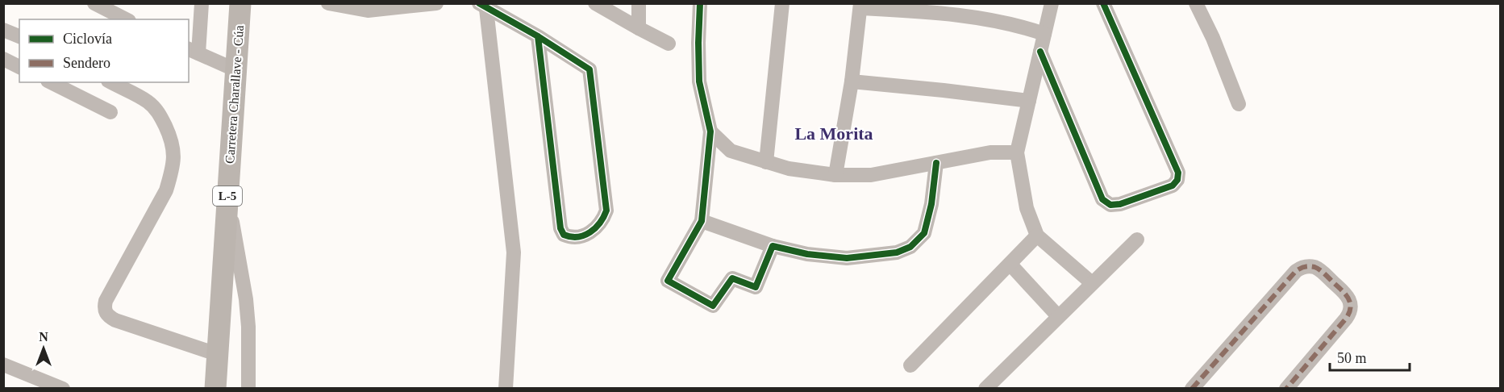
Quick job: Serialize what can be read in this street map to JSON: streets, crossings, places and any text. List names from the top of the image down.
{
  "streets": {
    "highway": ["Carretera Charallave - Cúa", "L-5"]
  },
  "districts": ["La Morita"],
  "legend": ["Ciclovía", "Sendero"],
  "scale_bar": "50 m",
  "north": "top"
}
